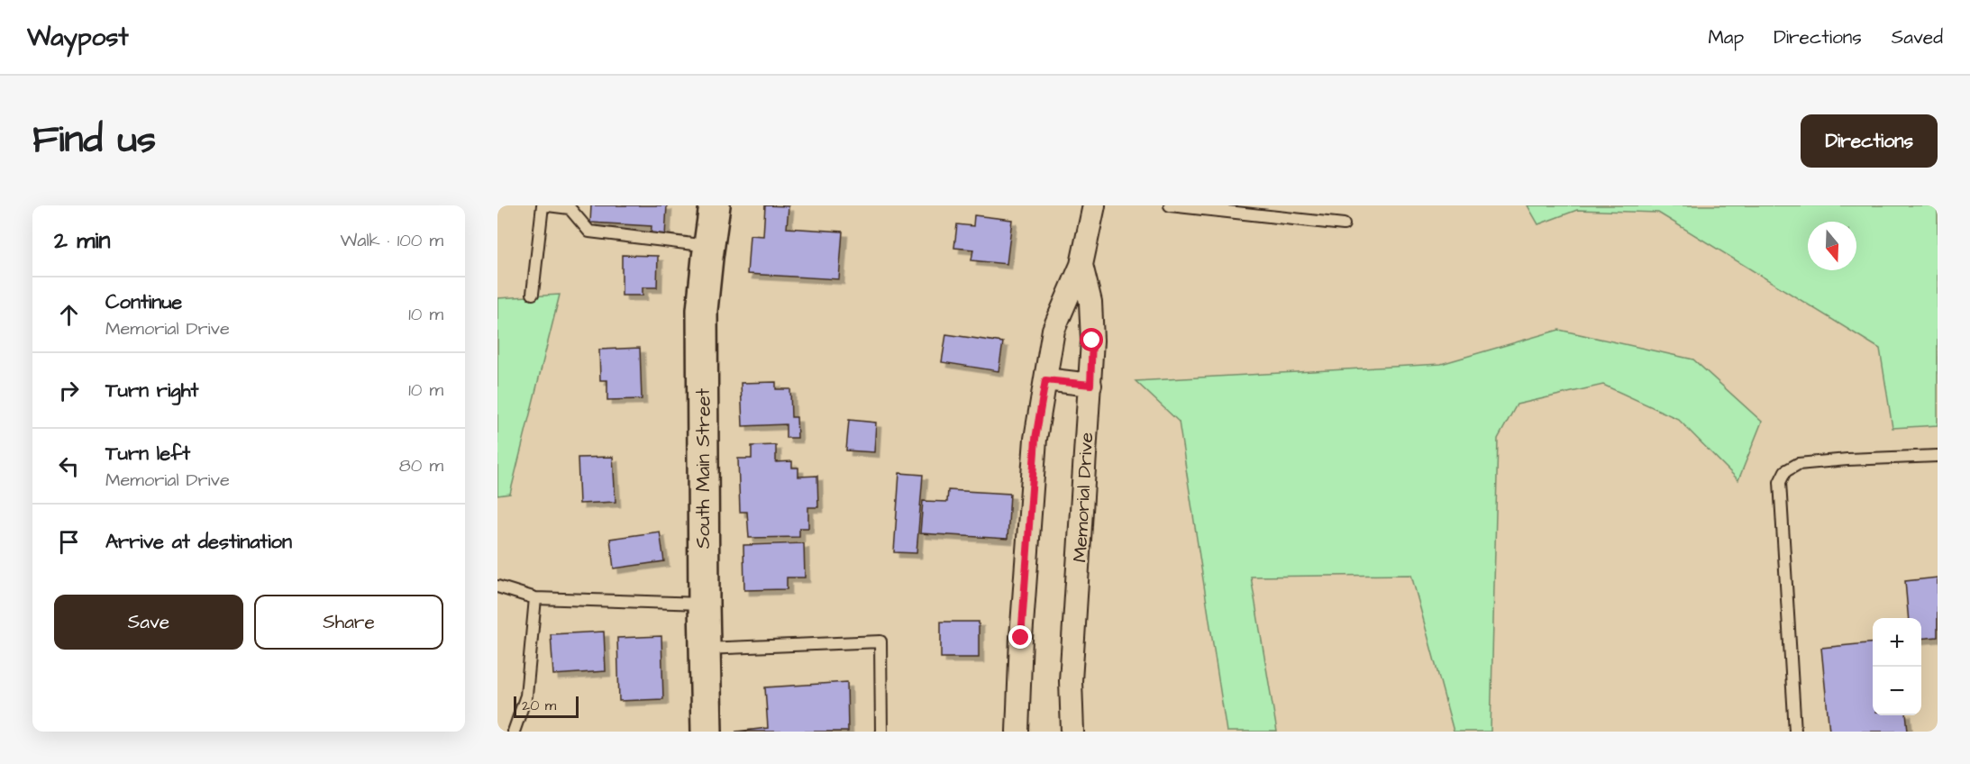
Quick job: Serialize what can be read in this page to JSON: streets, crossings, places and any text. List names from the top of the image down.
{
  "streets": {
    "highway": ["South Main Street"],
    "street": ["Memorial Drive"]
  },
  "scale_bar": "20 m",
  "north": "bottom",
  "page": {
    "header": "Waypost",
    "nav": ["Map", "Directions", "Saved"],
    "title": "Find us",
    "buttons": [
      "Directions",
      ["Save", "Share"]
    ],
    "heading": ["2 min", "Walk · 100 m"],
    "list": [
      ["Continue", "Memorial Drive", "10 m"],
      ["Turn right", "10 m"],
      ["Turn left", "Memorial Drive", "80 m"],
      "Arrive at destination"
    ],
    "map_buttons": ["+", "−"],
    "scale": "20 m"
  }
}
